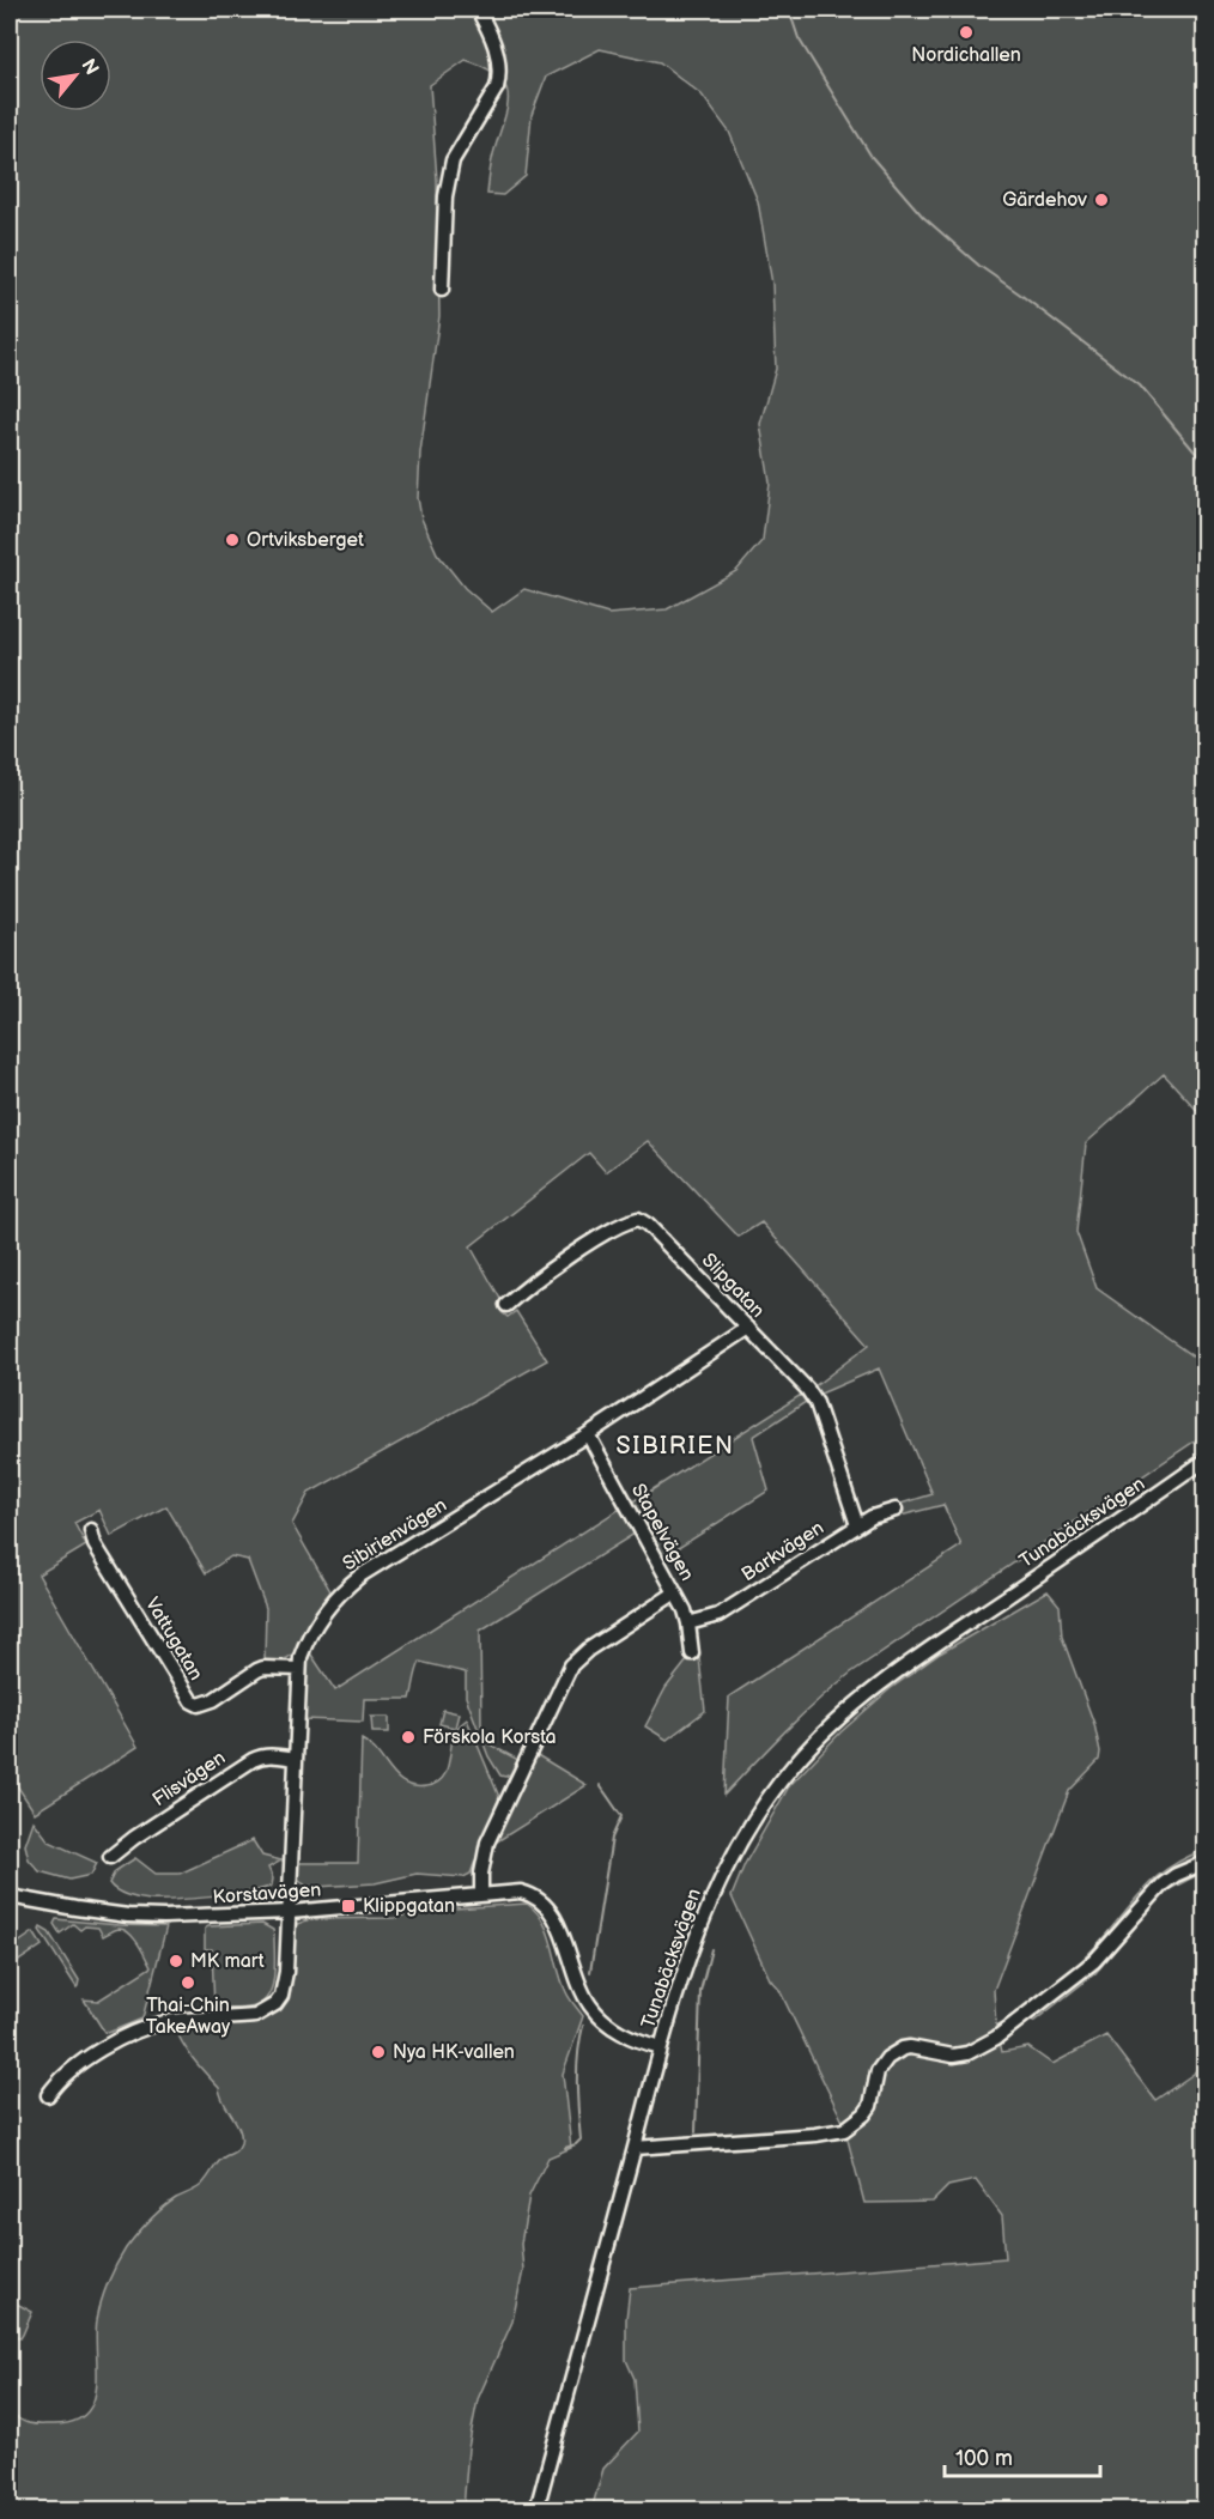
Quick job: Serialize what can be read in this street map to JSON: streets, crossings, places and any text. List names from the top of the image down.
{
  "streets": {
    "street": [
      "Slipgatan",
      "Tunabäcksvägen",
      "Stapelvägen",
      "Sibirienvägen",
      "Barkvägen",
      "Vattugatan",
      "Flisvägen",
      "Korstavägen"
    ]
  },
  "crossings": [
    ["Slipgatan", "Sibirienvägen"],
    ["Slipgatan", "Barkvägen"],
    ["Tunabäcksvägen", "Korstavägen"],
    ["Stapelvägen", "Sibirienvägen"],
    ["Stapelvägen", "Barkvägen"],
    ["Sibirienvägen", "Vattugatan"],
    ["Sibirienvägen", "Flisvägen"],
    ["Sibirienvägen", "Korstavägen"]
  ],
  "districts": ["SIBIRIEN"],
  "places": {
    "other": [
      "Nordichallen",
      "Gärdehov",
      "Ortviksberget",
      "Förskola Korsta",
      "MK mart",
      "Thai-Chin TakeAway",
      "Nya HK-vallen"
    ],
    "transit": ["Klippgatan"]
  },
  "scale_bar": "100 m",
  "north": "top right"
}
